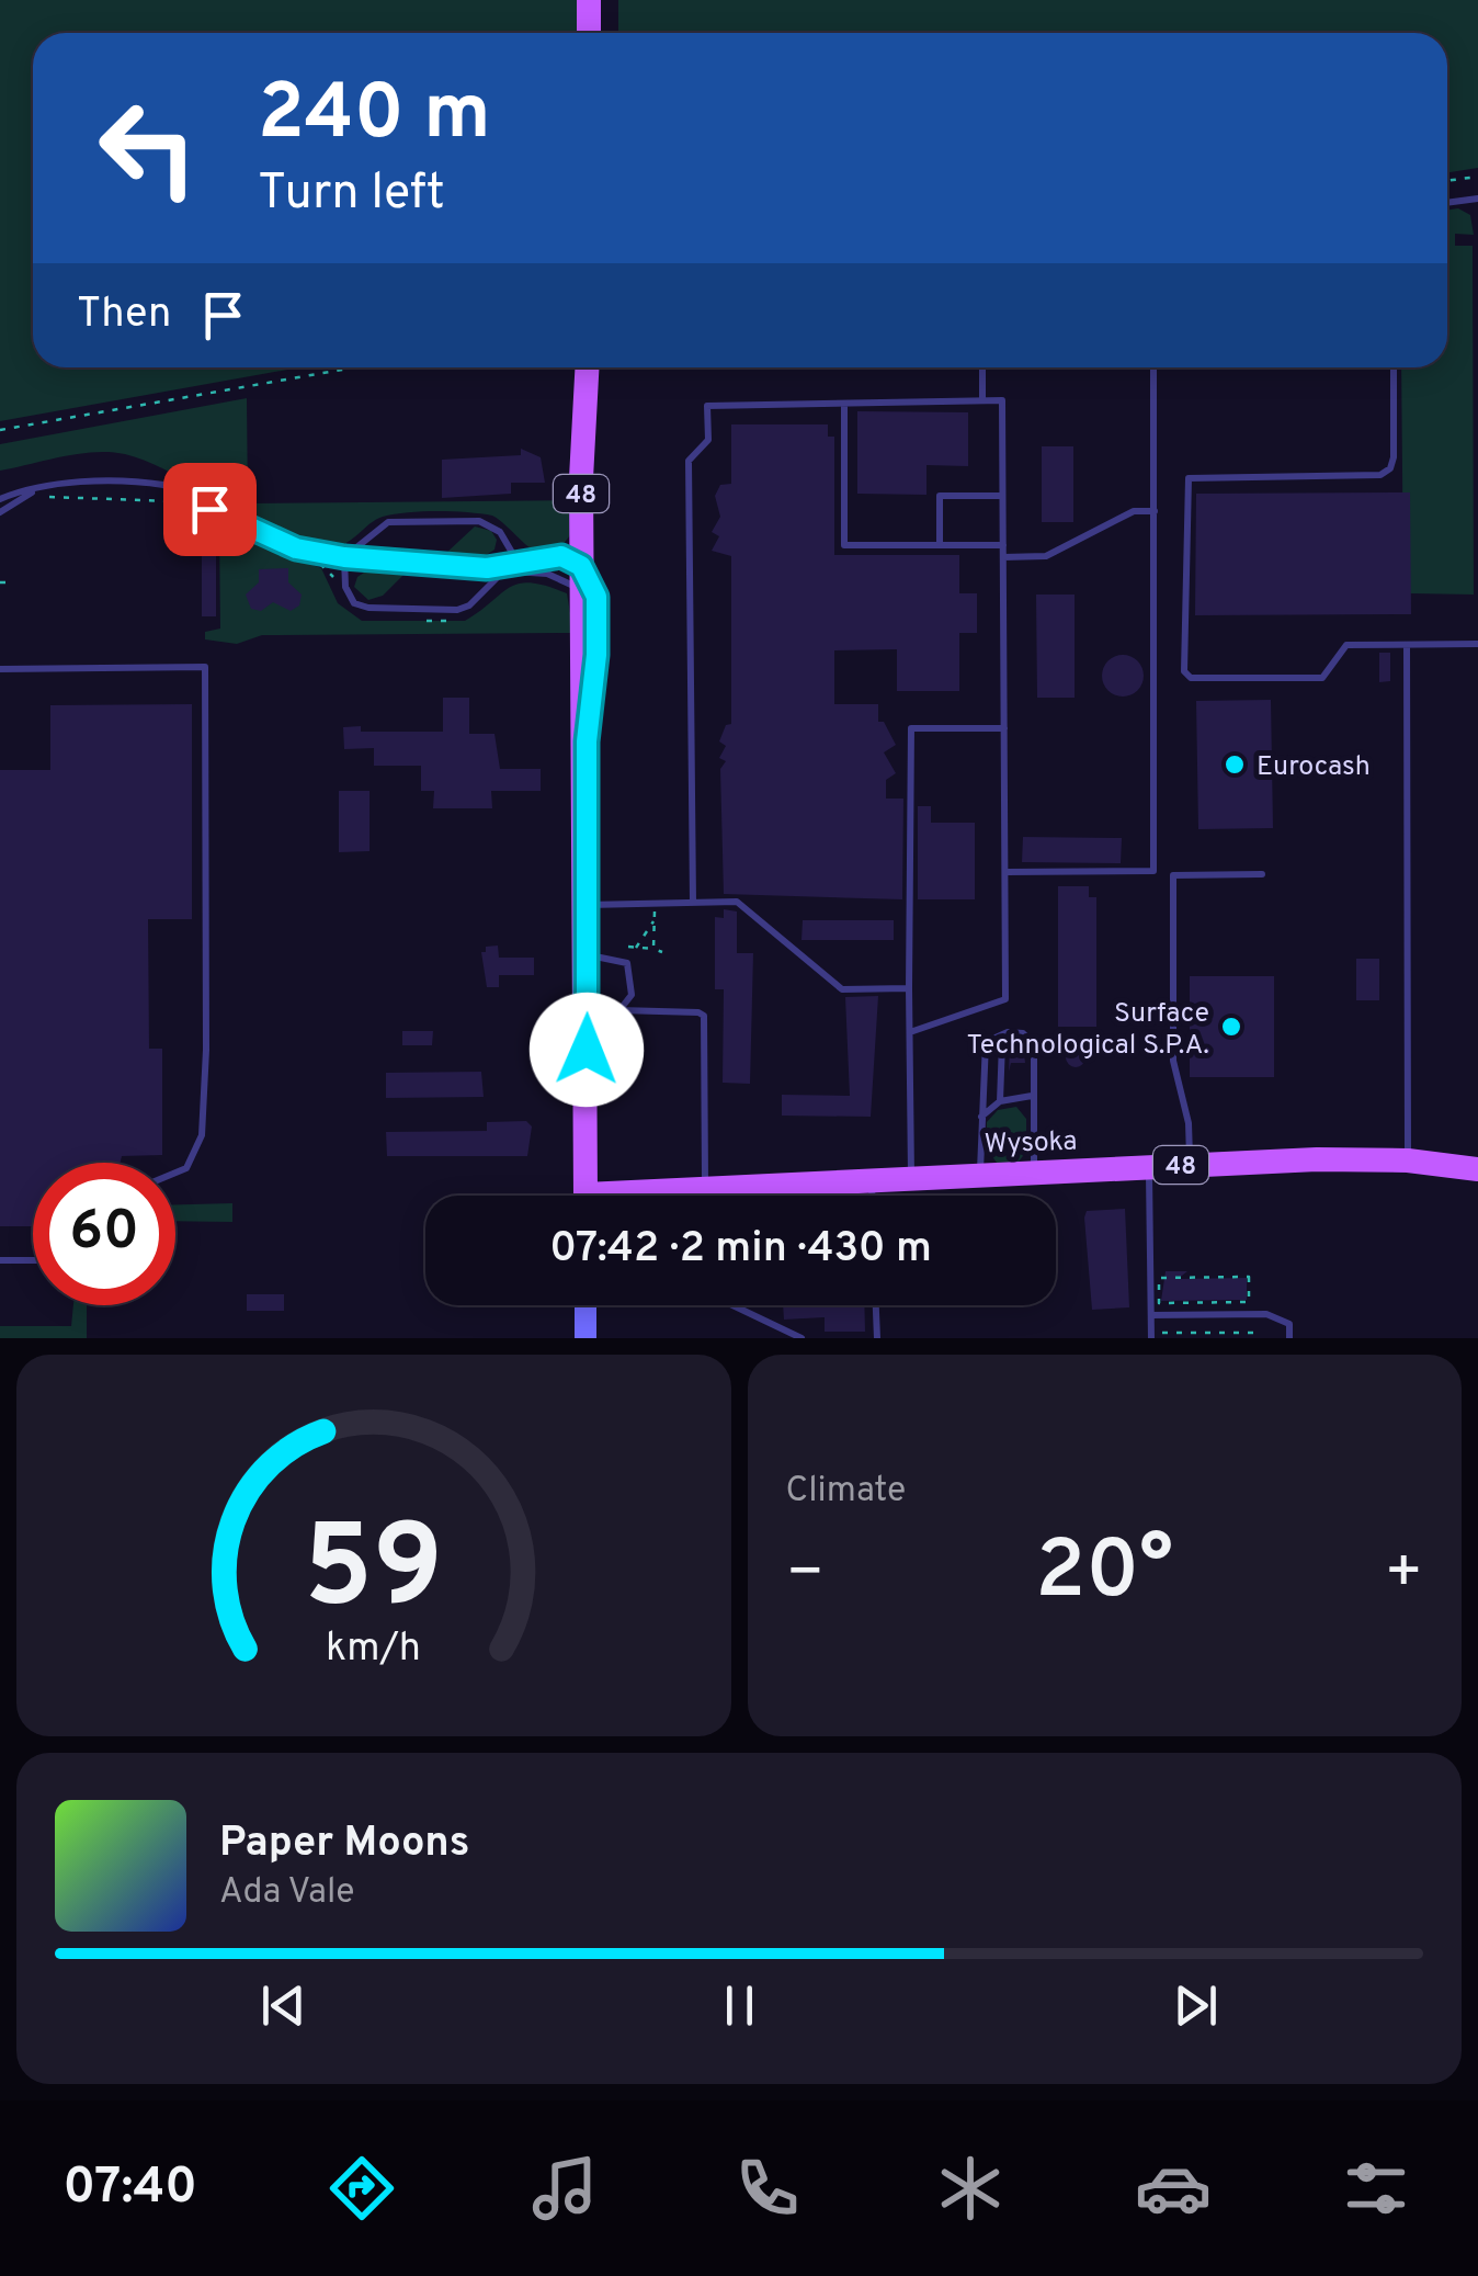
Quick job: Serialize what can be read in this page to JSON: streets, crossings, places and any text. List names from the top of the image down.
{
  "streets": {
    "main road": ["48", "Wysoka"]
  },
  "places": ["Eurocash", "Surface Technological S.P.A."],
  "page": {
    "turn": ["240 m", "Turn left"],
    "then": "Then",
    "limit": "60",
    "trip": "07:42 · 2 min · 430 m",
    "tile": "Climate",
    "heat": ["−", "20°", "+"],
    "song": ["Paper Moons", "Ada Vale"],
    "tabs": "07:40",
    "gauge": ["59", "km/h"]
  }
}
